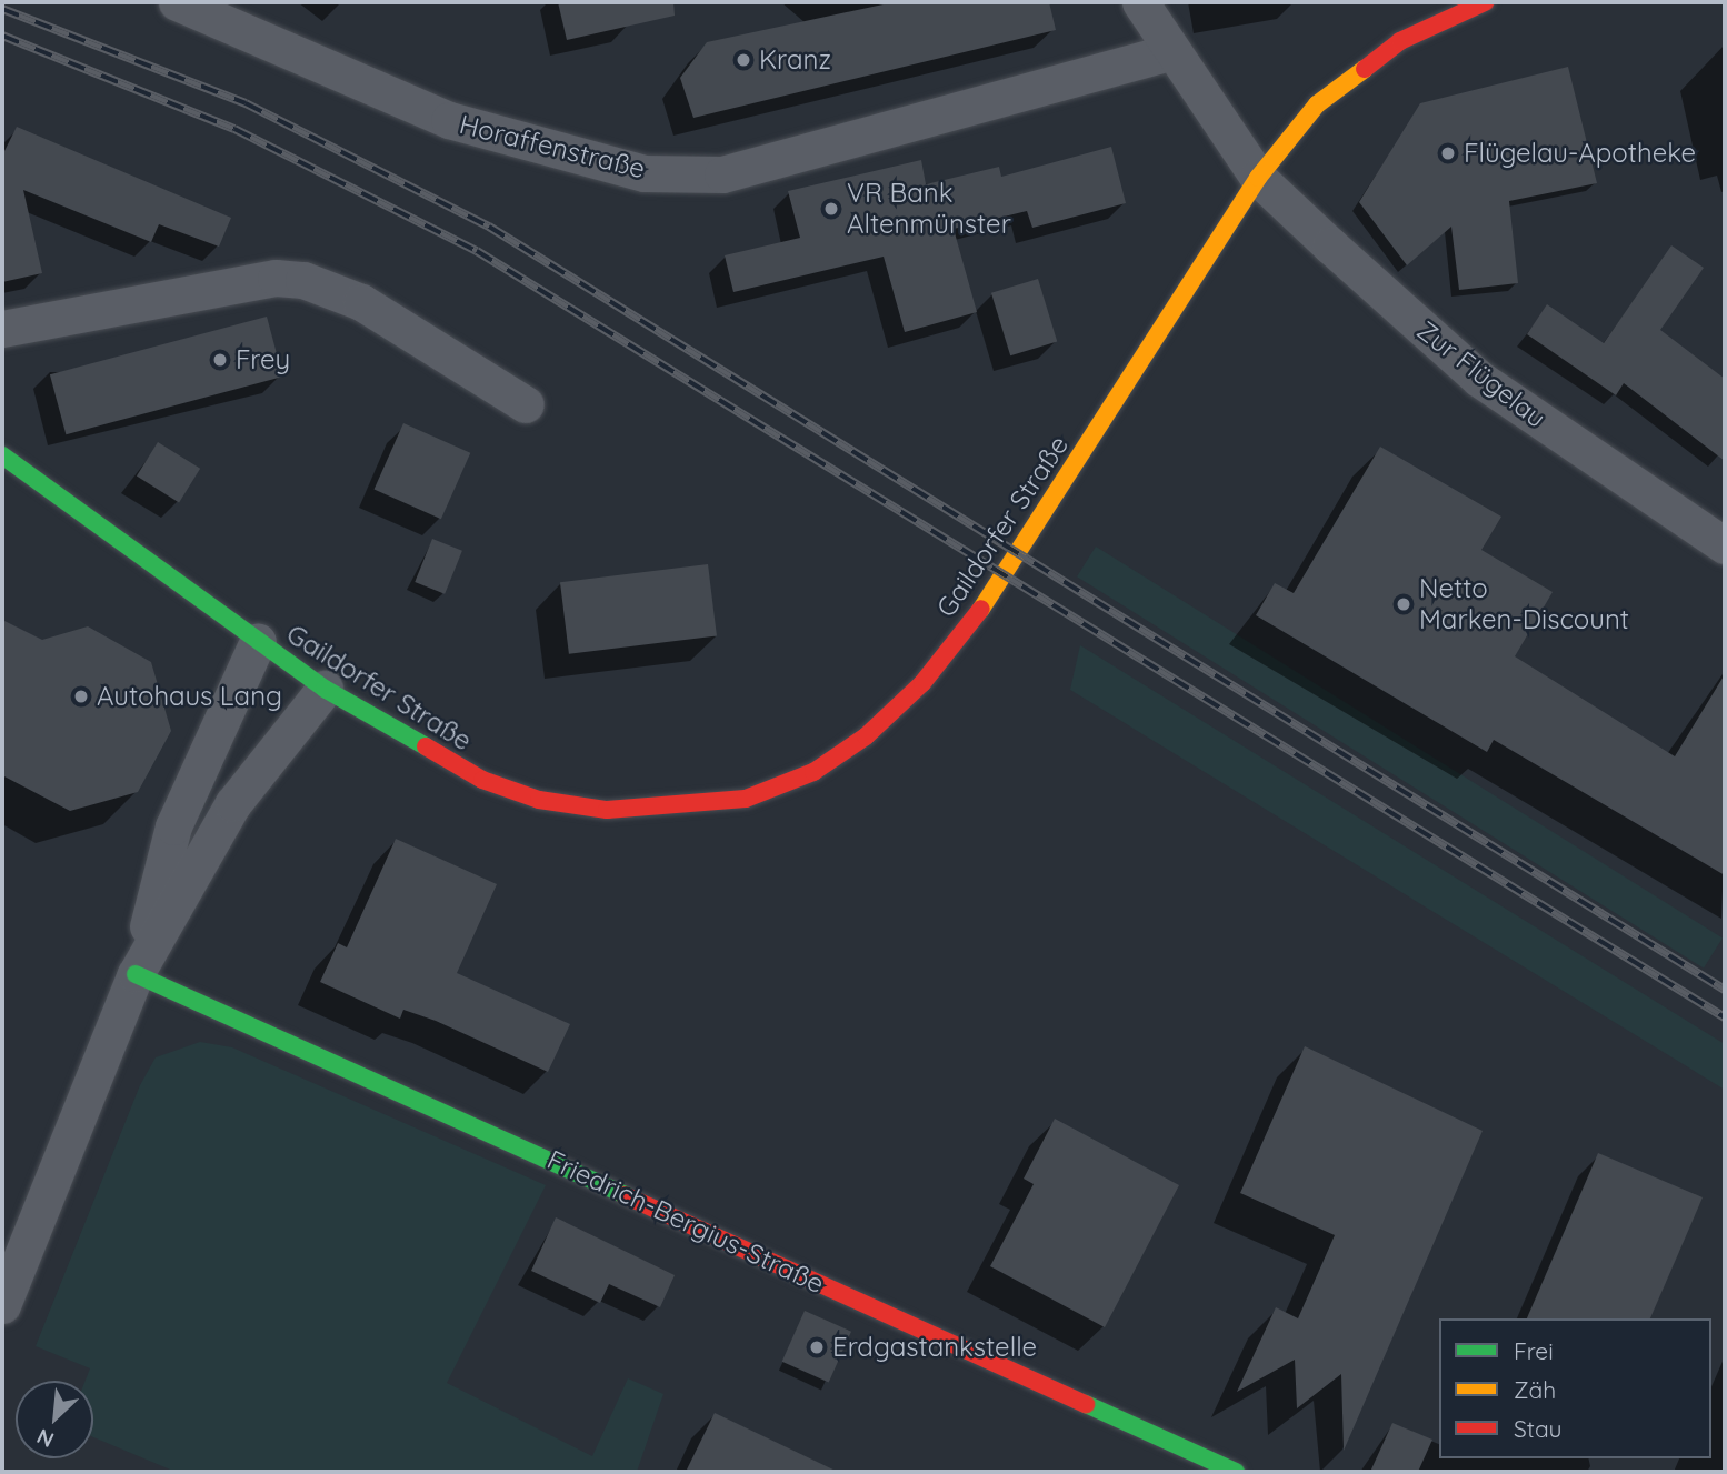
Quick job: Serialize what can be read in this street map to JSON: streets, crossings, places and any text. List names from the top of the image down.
{
  "streets": {
    "main road": ["Gaildorfer Straße", "Friedrich-Bergius-Straße"],
    "street": ["Horaffenstraße", "Zur Flügelau"]
  },
  "crossings": [
    ["Horaffenstraße", "Zur Flügelau"],
    ["Zur Flügelau", "Gaildorfer Straße"]
  ],
  "places": [
    "Kranz",
    "Flügelau-Apotheke",
    "VR Bank Altenmünster",
    "Frey",
    "Netto Marken-Discount",
    "Autohaus Lang",
    "Erdgastankstelle"
  ],
  "legend": ["Frei", "Zäh", "Stau"],
  "north": "bottom left"
}
